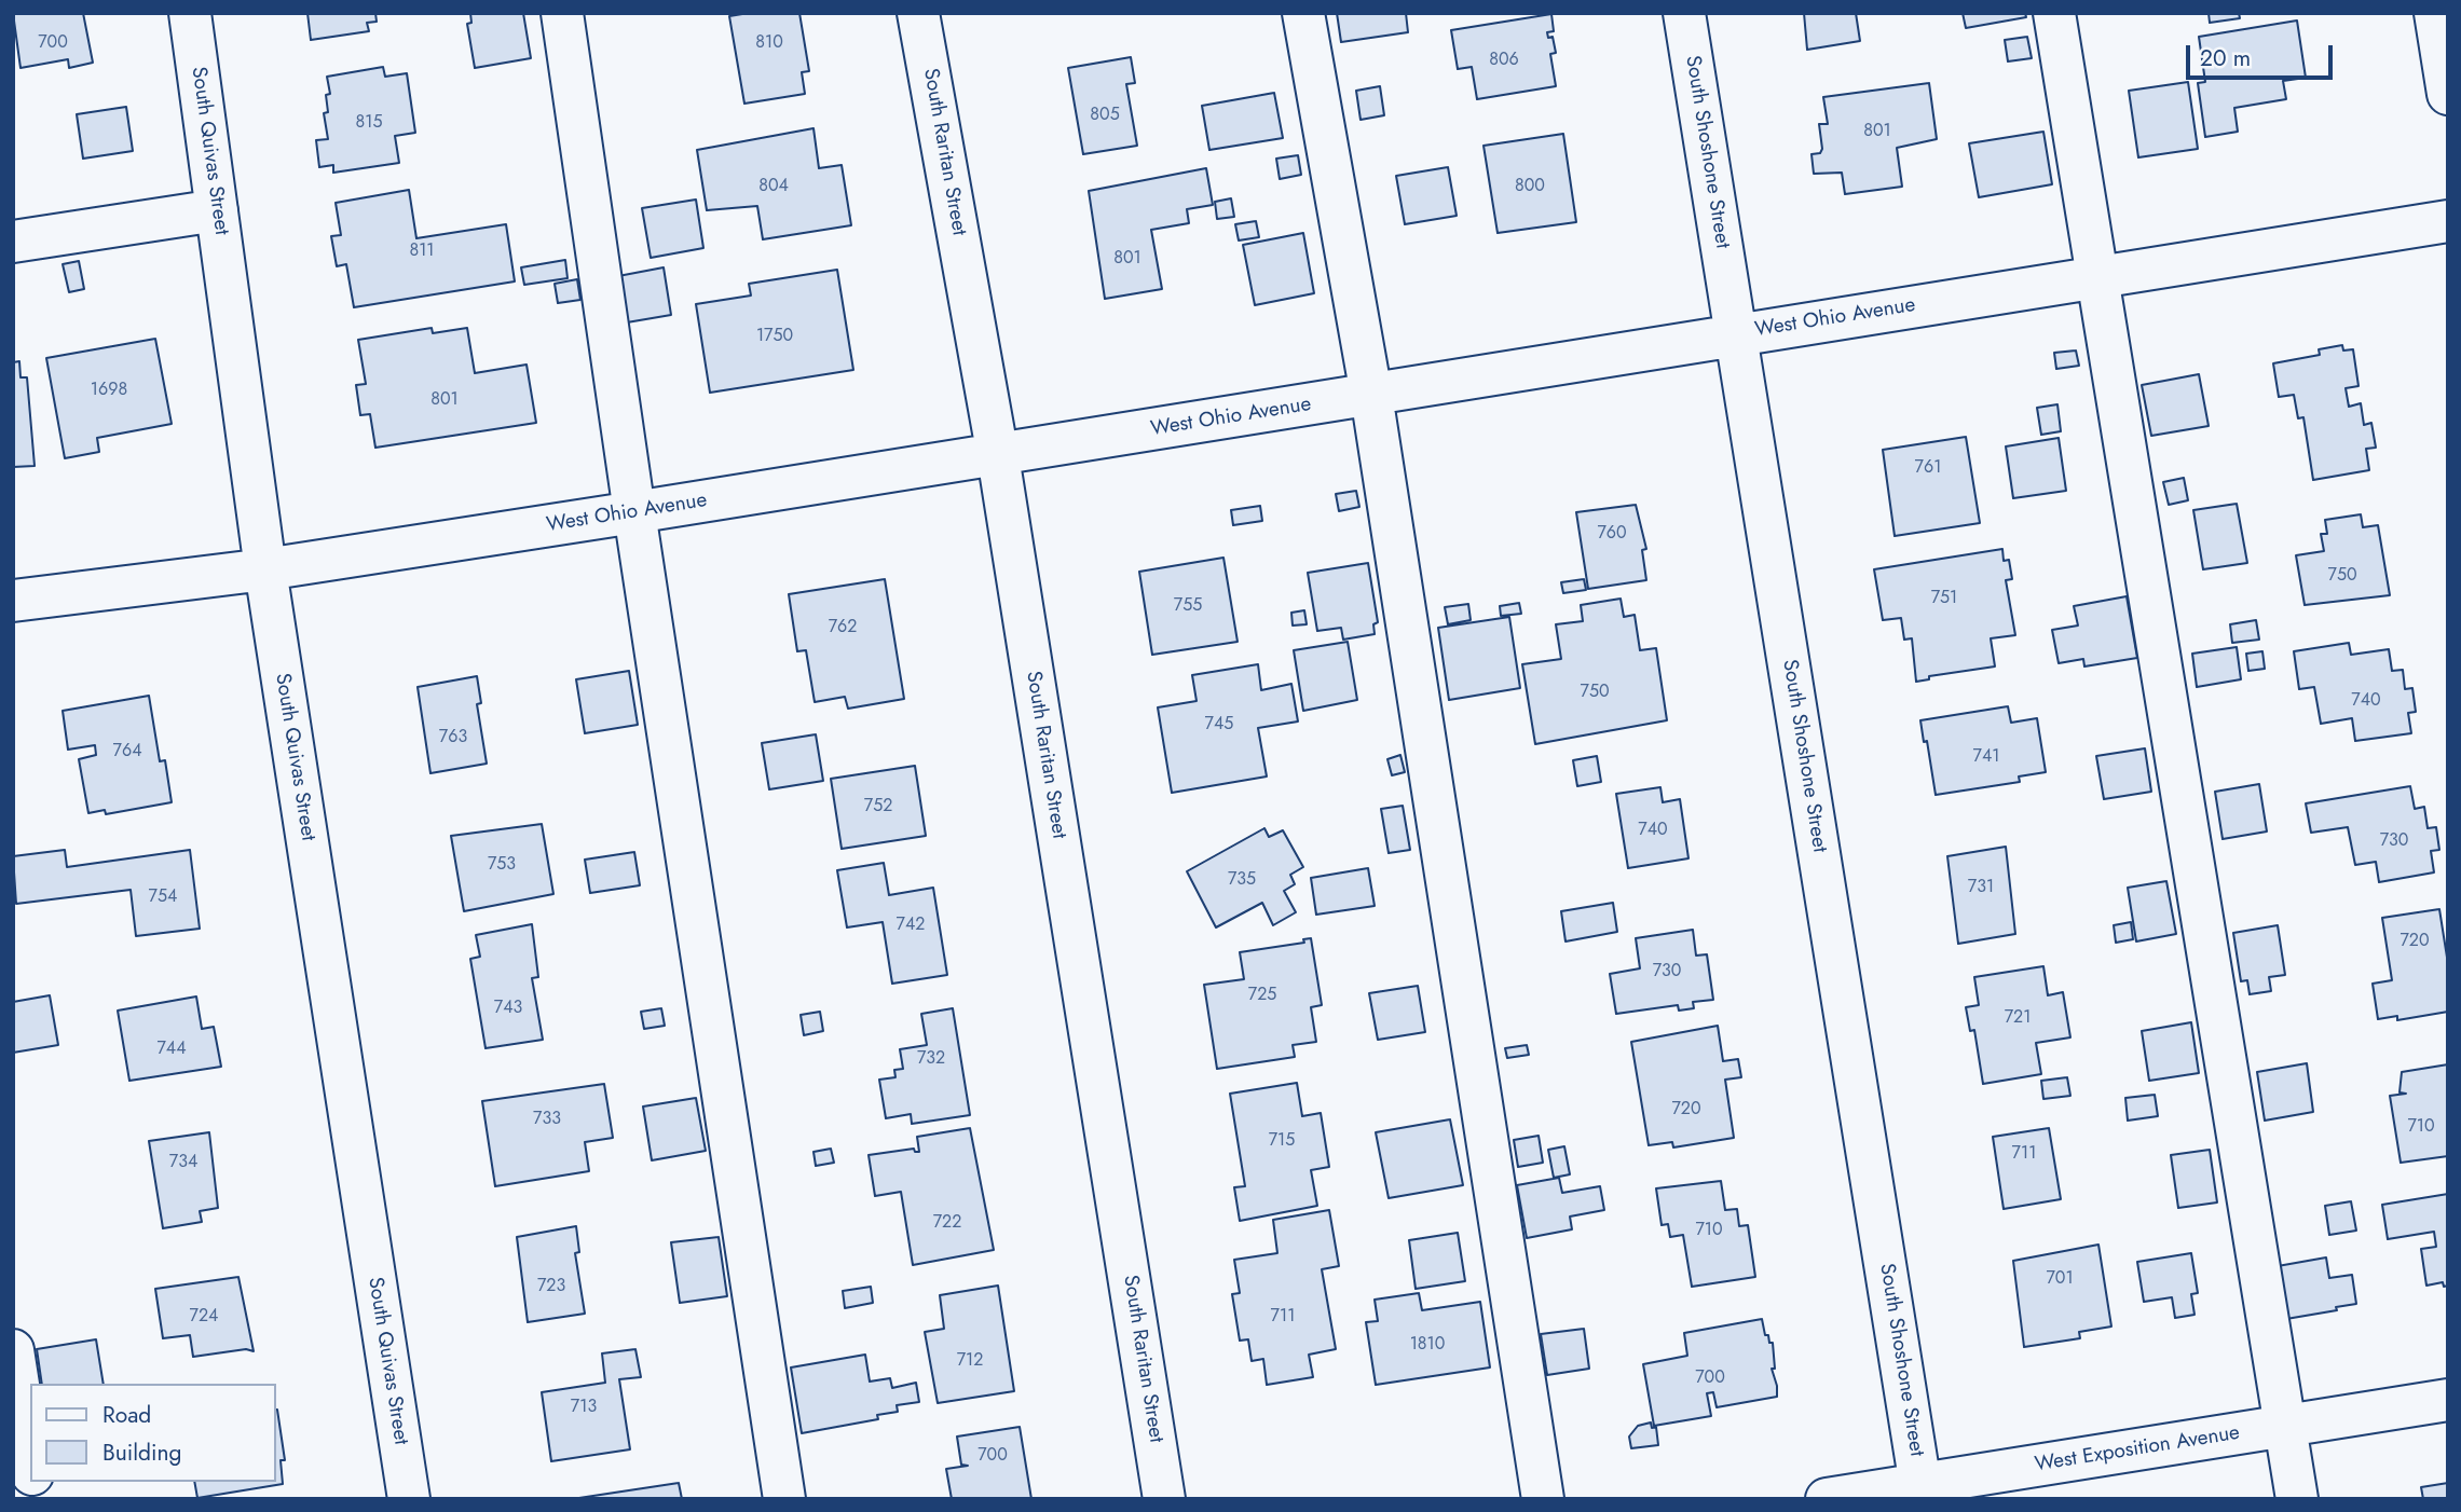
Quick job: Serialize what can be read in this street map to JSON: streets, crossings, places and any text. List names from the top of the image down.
{
  "streets": {
    "street": [
      "South Quivas Street",
      "South Raritan Street",
      "South Shoshone Street",
      "West Ohio Avenue",
      "West Exposition Avenue"
    ]
  },
  "crossings": [
    ["South Quivas Street", "West Ohio Avenue"],
    ["South Raritan Street", "West Ohio Avenue"],
    ["South Shoshone Street", "West Ohio Avenue"],
    ["South Shoshone Street", "West Exposition Avenue"]
  ],
  "house_numbers": [
    "700",
    "810",
    "806",
    "805",
    "815",
    "801",
    "804",
    "800",
    "811",
    "801",
    "1750",
    "1698",
    "801",
    "761",
    "760",
    "750",
    "751",
    "755",
    "762",
    "750",
    "740",
    "745",
    "763",
    "764",
    "741",
    "752",
    "740",
    "730",
    "753",
    "735",
    "731",
    "754",
    "742",
    "720",
    "730",
    "725",
    "743",
    "721",
    "744",
    "732",
    "720",
    "733",
    "710",
    "715",
    "711",
    "734",
    "722",
    "710",
    "701",
    "723",
    "724",
    "711",
    "1810",
    "712",
    "700",
    "713",
    "700"
  ],
  "legend": ["Road", "Building"],
  "scale_bar": "20 m"
}
